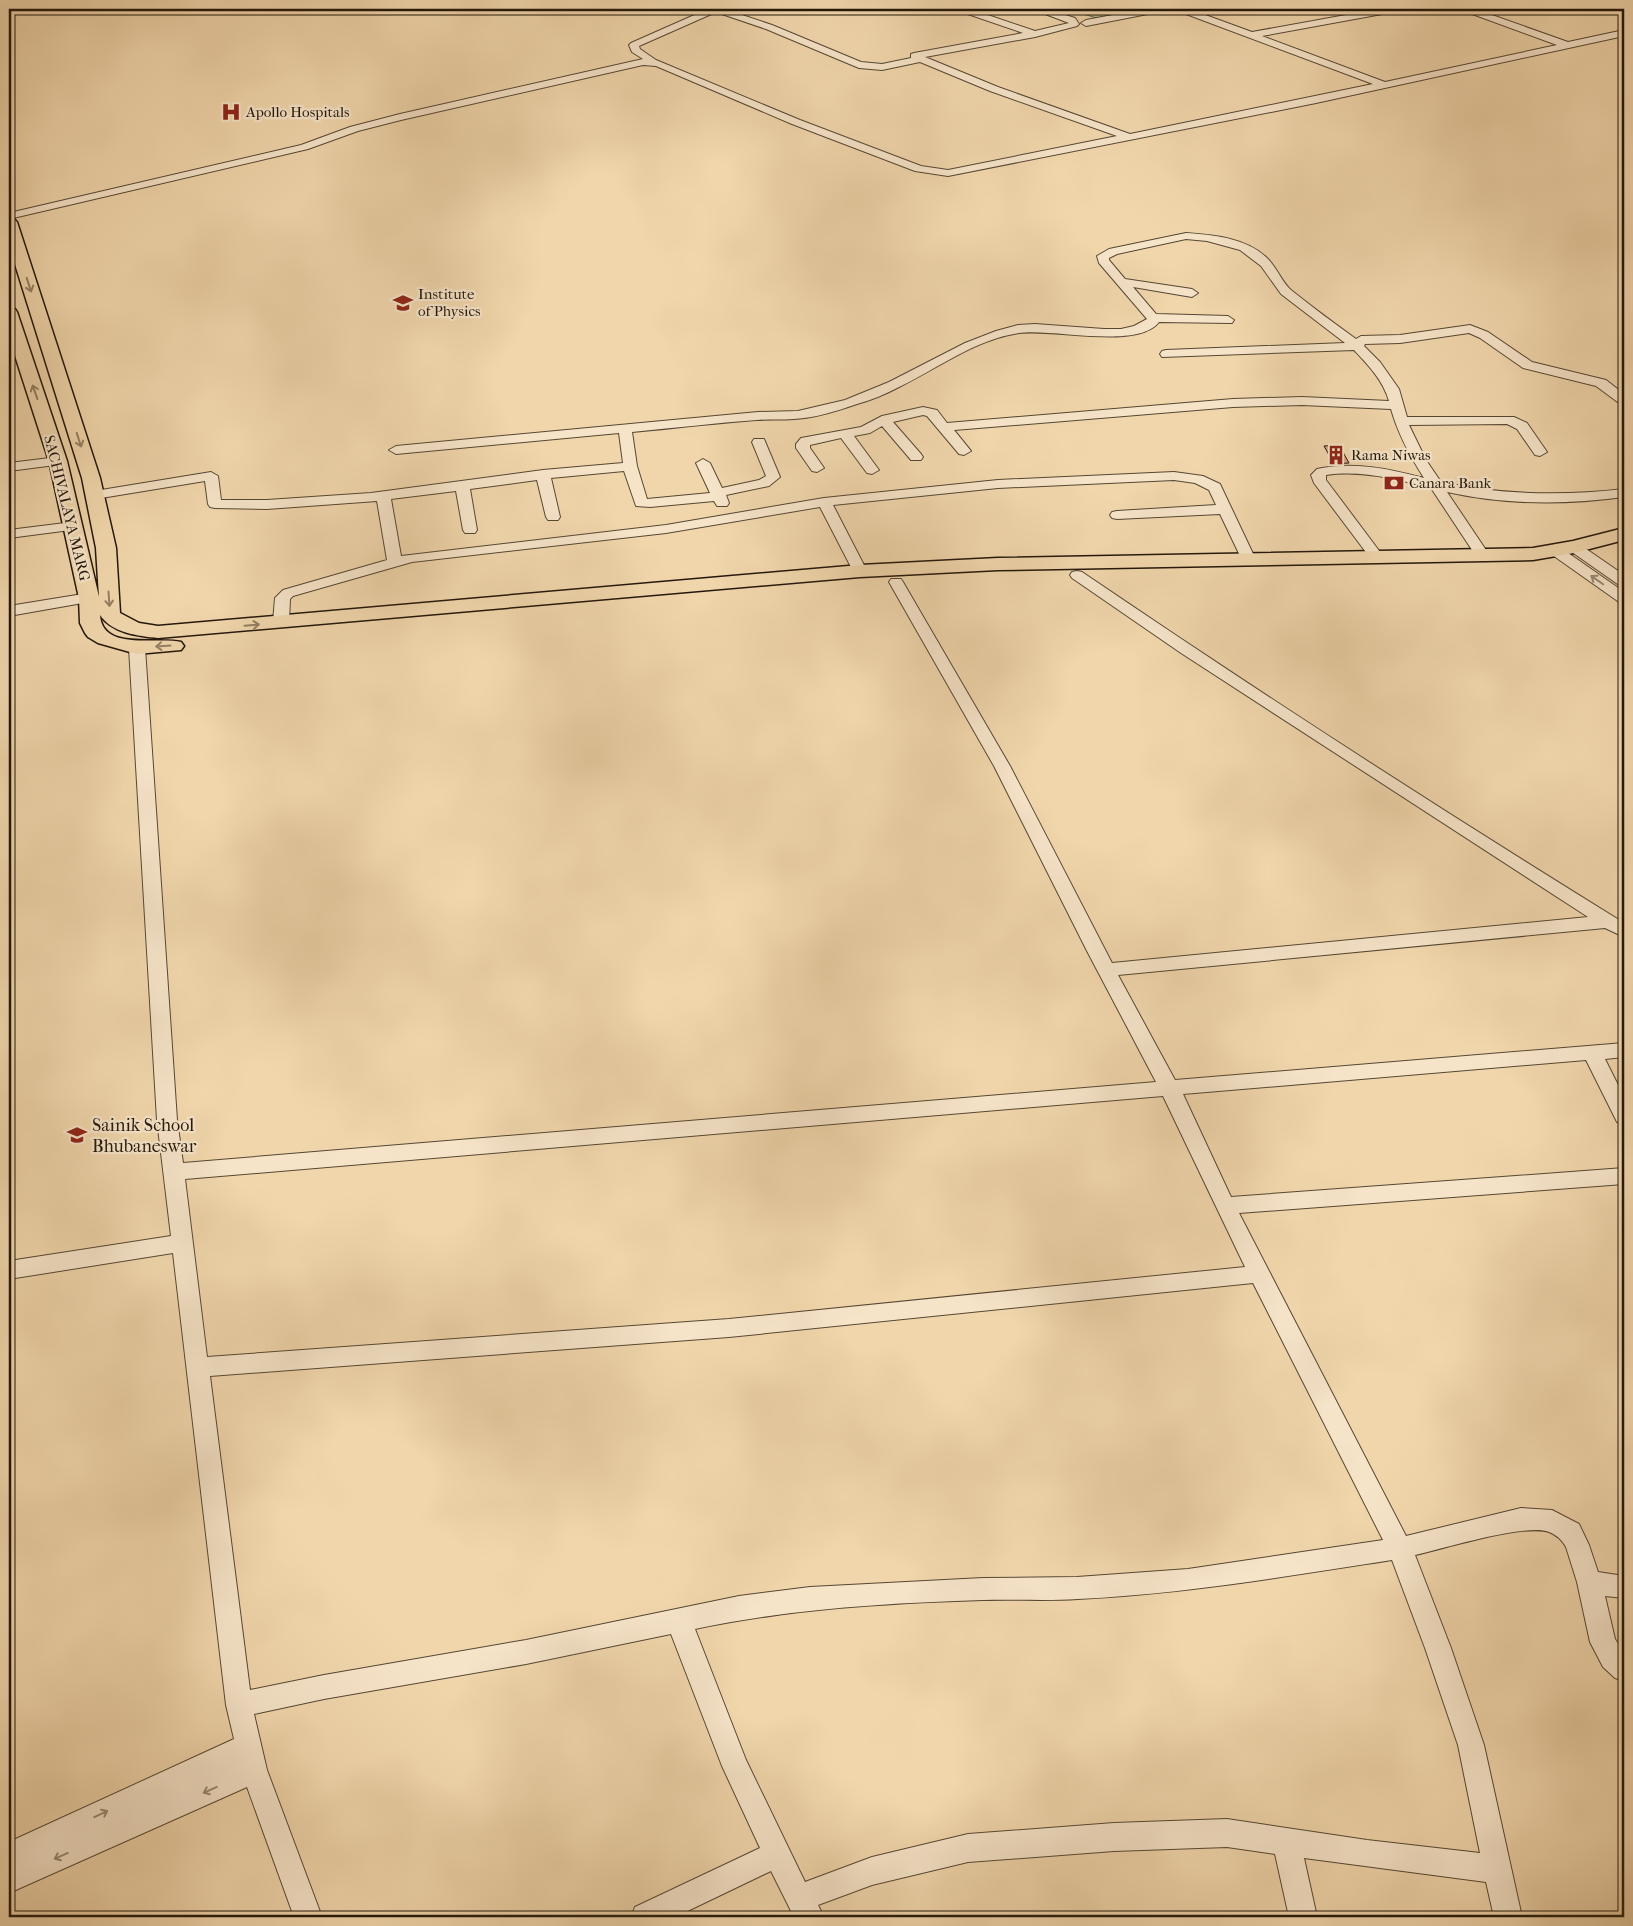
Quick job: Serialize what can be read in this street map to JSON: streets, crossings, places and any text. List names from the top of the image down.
{
  "streets": {
    "main road": ["SACHIVALAYA MARG"]
  },
  "places": {
    "hospital": ["Apollo Hospitals"],
    "school or university": ["Institute of Physics", "Sainik School Bhubaneswar"],
    "building": ["Rama Niwas"],
    "bank": ["Canara Bank"]
  }
}
